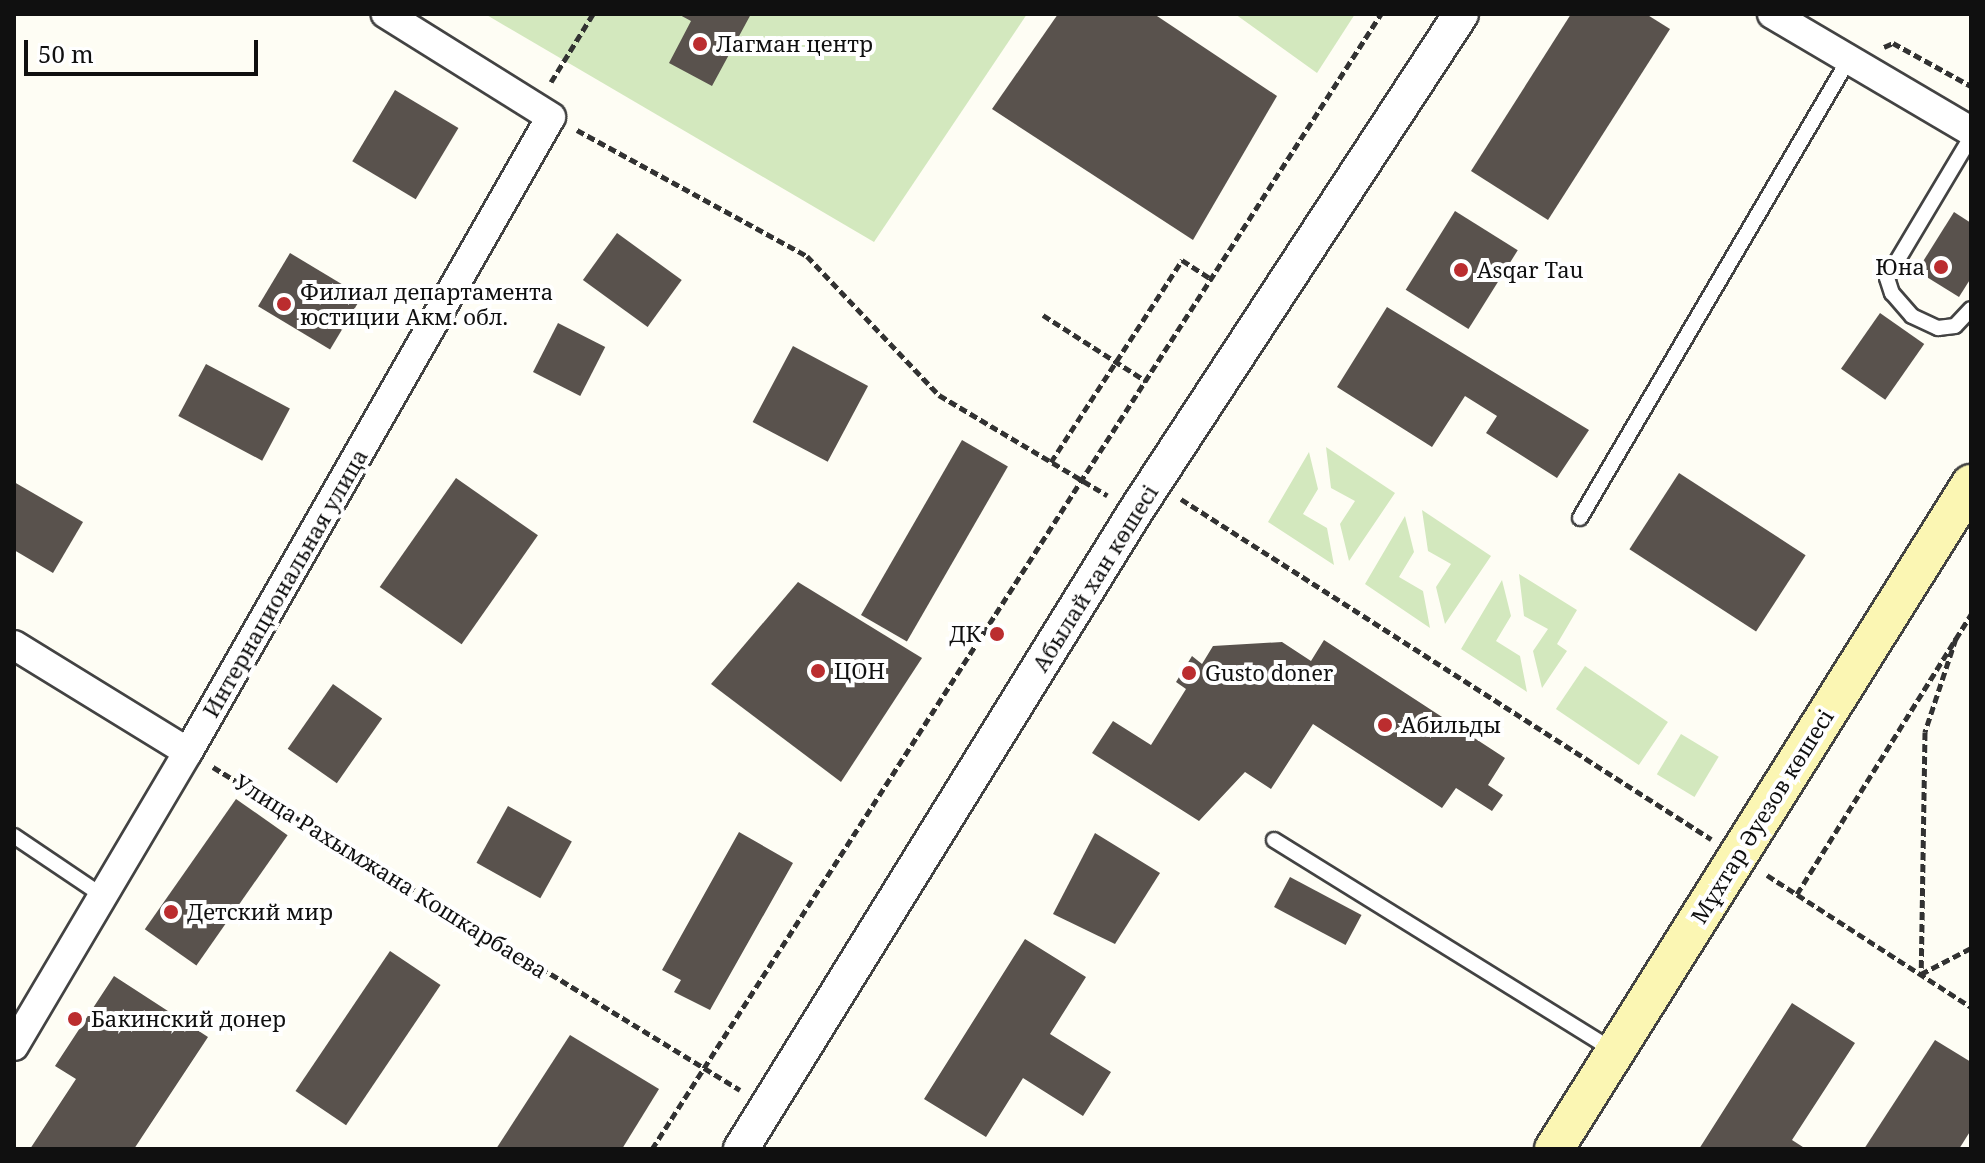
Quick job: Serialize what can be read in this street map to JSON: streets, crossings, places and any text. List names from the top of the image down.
{
  "streets": {
    "main road": ["Мұхтар Әуезов көшесі"],
    "street": ["Абылай хан көшесі", "Интернациональная улица"],
    "path": ["Улица Рахымжана Кошкарбаева"]
  },
  "crossings": [
    ["Абылай хан көшесі", "Улица Рахымжана Кошкарбаева"],
    ["Интернациональная улица", "Улица Рахымжана Кошкарбаева"]
  ],
  "places": [
    "Лагман центр",
    "Юна",
    "Asqar Tau",
    "Филиал департамента юстиции Акм. обл.",
    "ДК",
    "ЦОН",
    "Gusto doner",
    "Абильды",
    "Детский мир",
    "Бакинский донер"
  ],
  "scale_bar": "50 m"
}
